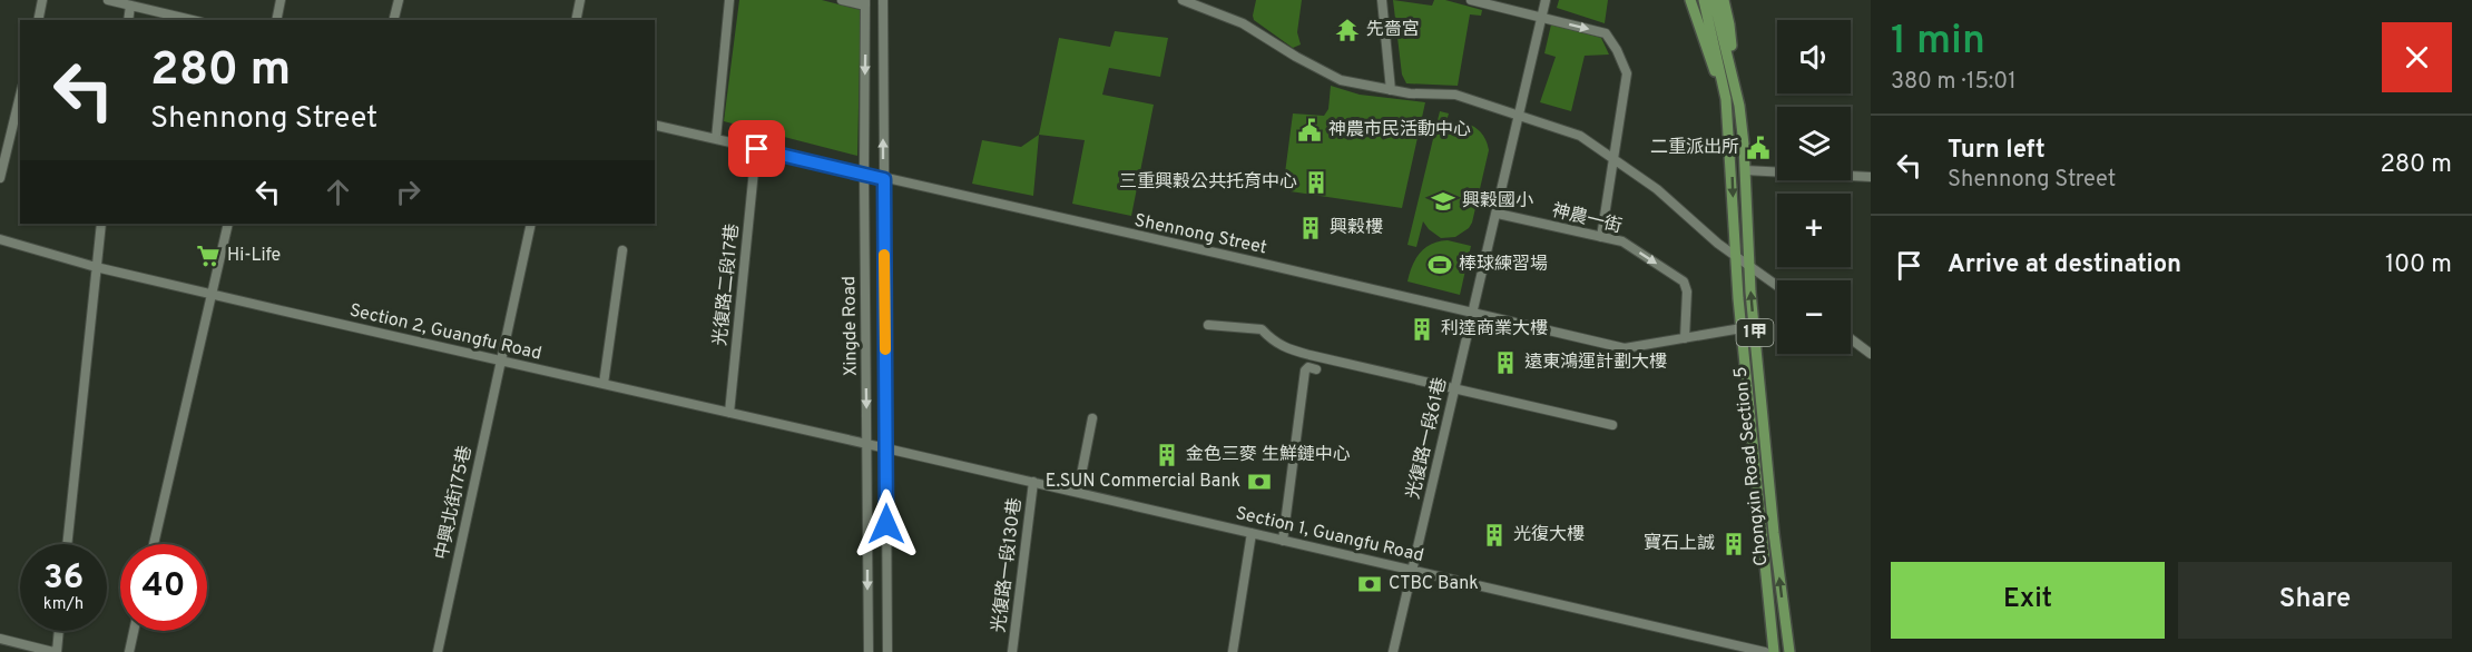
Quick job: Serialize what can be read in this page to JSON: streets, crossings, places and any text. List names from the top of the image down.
{
  "streets": {
    "main road": ["1甲", "Chongxin Road Section 5"],
    "street": [
      "神農一街",
      "Shennong Street",
      "光復路二段17巷",
      "Xingde Road",
      "Section 2, Guangfu Road",
      "光復路一段61巷",
      "中興北街175巷",
      "Section 1, Guangfu Road",
      "光復路一段130巷"
    ]
  },
  "crossings": [
    ["神農一街", "Shennong Street"],
    ["神農一街", "光復路一段61巷"],
    ["Shennong Street", "Xingde Road"],
    ["Shennong Street", "光復路一段61巷"],
    ["Shennong Street", "Chongxin Road Section 5"],
    ["光復路二段17巷", "Section 2, Guangfu Road"],
    ["Xingde Road", "Section 2, Guangfu Road"],
    ["Xingde Road", "Section 1, Guangfu Road"],
    ["Section 2, Guangfu Road", "中興北街175巷"],
    ["Section 2, Guangfu Road", "Section 1, Guangfu Road"],
    ["光復路一段61巷", "Section 1, Guangfu Road"],
    ["Section 1, Guangfu Road", "光復路一段130巷"]
  ],
  "places": {
    "temple": ["先嗇宮"],
    "public building": ["神農市民活動中心", "二重派出所"],
    "building": [
      "三重興穀公共托育中心",
      "興穀樓",
      "利達商業大樓",
      "遠東鴻運計劃大樓",
      "金色三麥 生鮮鏈中心",
      "光復大樓",
      "寶石上誠"
    ],
    "school or university": ["興穀國小"],
    "supermarket": ["Hi-Life"],
    "sports": ["棒球練習場"],
    "bank": ["E.SUN Commercial Bank", "CTBC Bank"]
  },
  "page": {
    "heading": ["1 min", "380 m · 15:01"],
    "map_buttons": ["+", "−"],
    "turn": ["280 m", "Shennong Street"],
    "list": [
      {
        "name": "Turn left",
        "note": "Shennong Street",
        "value": "280 m"
      },
      {
        "name": "Arrive at destination",
        "value": "100 m"
      }
    ],
    "speed": "36 km/h",
    "limit": "40",
    "buttons": ["Exit", "Share"]
  }
}
